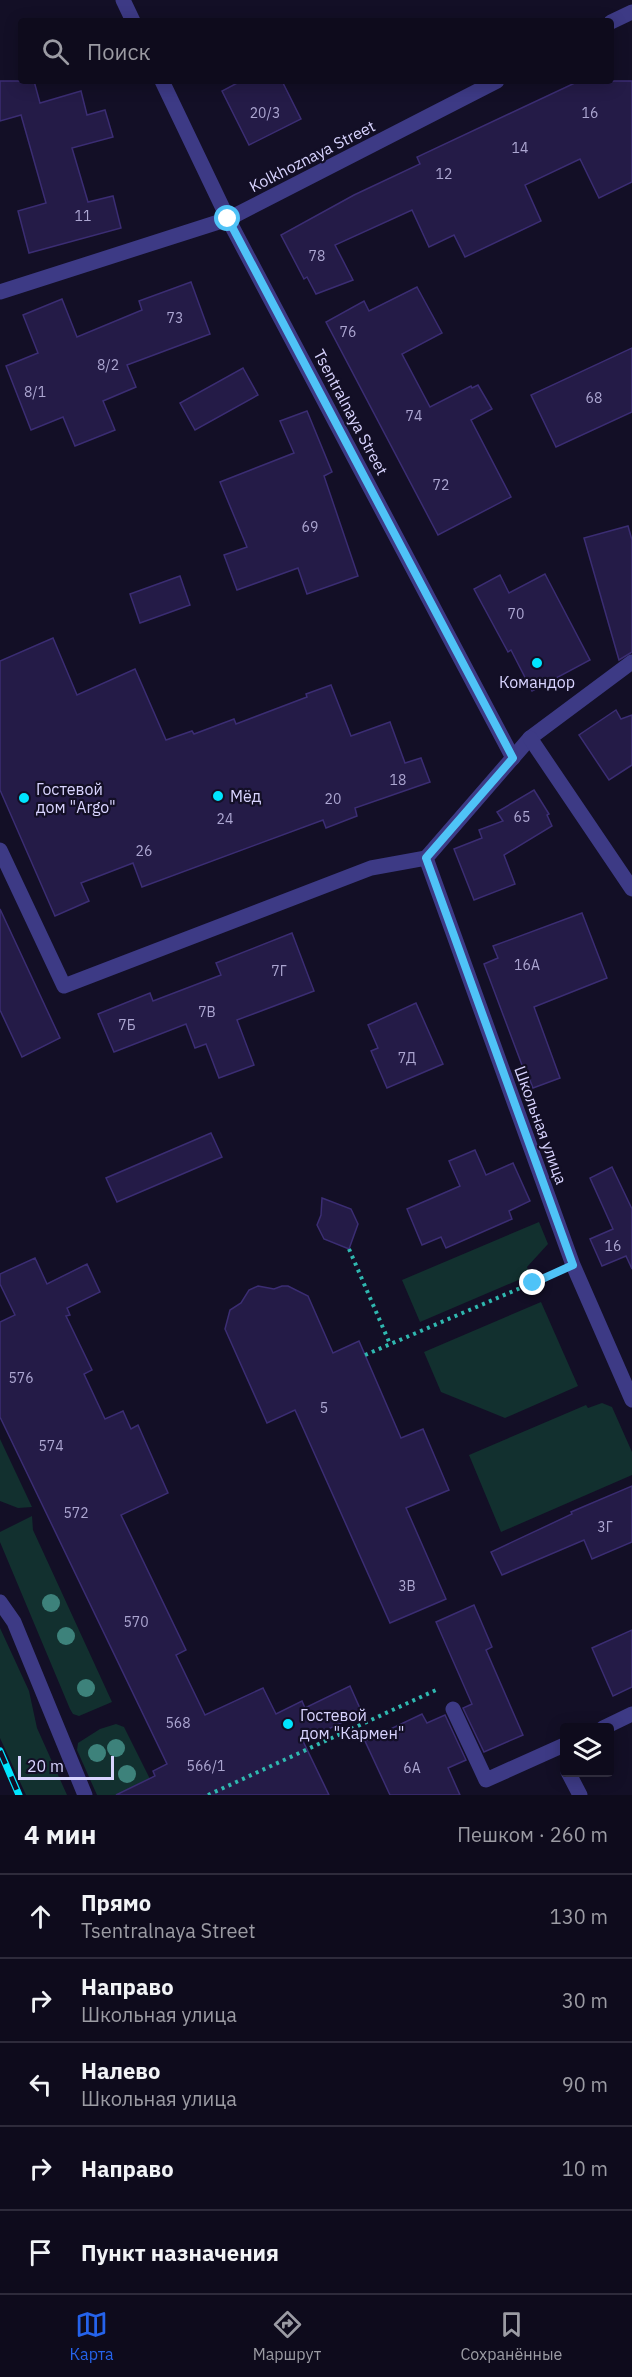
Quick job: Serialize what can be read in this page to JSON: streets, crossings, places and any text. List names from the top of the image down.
{
  "streets": {
    "street": ["Kolkhoznaya Street", "Tsentralnaya Street", "Школьная улица"]
  },
  "crossings": [
    ["Kolkhoznaya Street", "Tsentralnaya Street"]
  ],
  "places": [
    "Командор",
    "Мёд",
    "Гостевой дом \"Argo\"",
    "Гостевой дом \"Кармен\""
  ],
  "house_numbers": [
    "20/3",
    "16",
    "14",
    "12",
    "11",
    "78",
    "73",
    "76",
    "8/2",
    "8/1",
    "68",
    "74",
    "72",
    "69",
    "70",
    "18",
    "20",
    "65",
    "24",
    "26",
    "16А",
    "7Г",
    "7В",
    "7Б",
    "7Д",
    "16",
    "576",
    "5",
    "574",
    "572",
    "3Г",
    "3В",
    "570",
    "568",
    "566/1",
    "6А"
  ],
  "scale_bar": "20 m",
  "page": {
    "search": "Поиск",
    "scale": "20 m",
    "heading": ["4 мин", "Пешком · 260 m"],
    "list": [
      ["Прямо", "Tsentralnaya Street", "130 m"],
      ["Направо", "Школьная улица", "30 m"],
      ["Налево", "Школьная улица", "90 m"],
      ["Направо", "10 m"],
      "Пункт назначения"
    ],
    "nav": ["Карта", "Маршрут", "Сохранённые"]
  }
}
